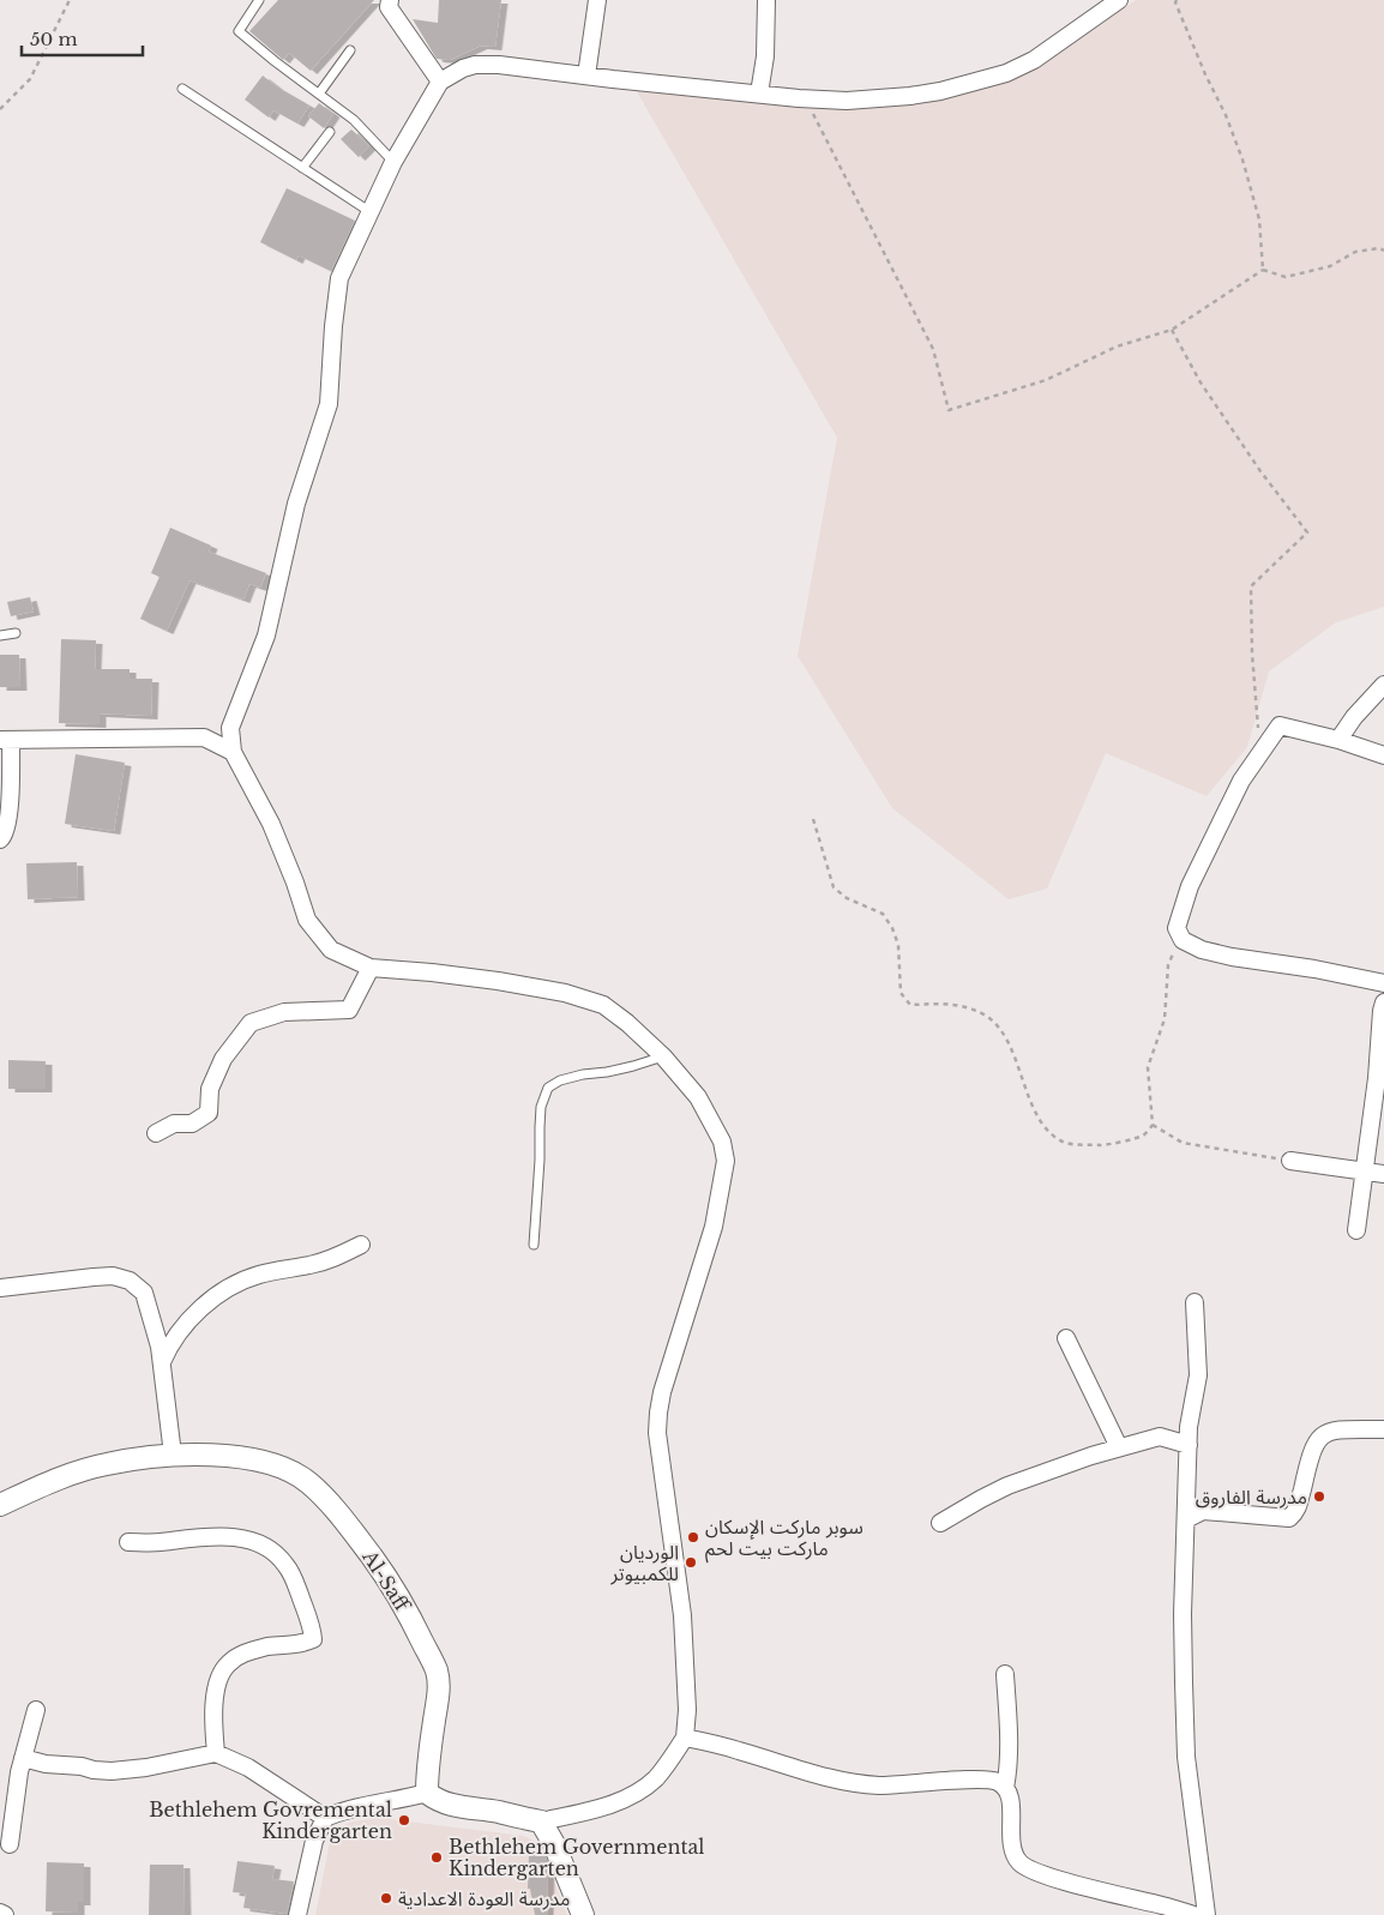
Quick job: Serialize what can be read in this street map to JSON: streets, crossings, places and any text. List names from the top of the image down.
{
  "streets": {
    "street": ["Al-Saff"]
  },
  "places": [
    "مدرسة الفاروق",
    "سوبر ماركت الإسكان ماركت بيت لحم",
    "الورديان للكمبيوتر",
    "Bethlehem Govremental Kindergarten",
    "Bethlehem Governmental Kindergarten",
    "مدرسة العودة الاعدادية"
  ],
  "scale_bar": "50 m"
}
